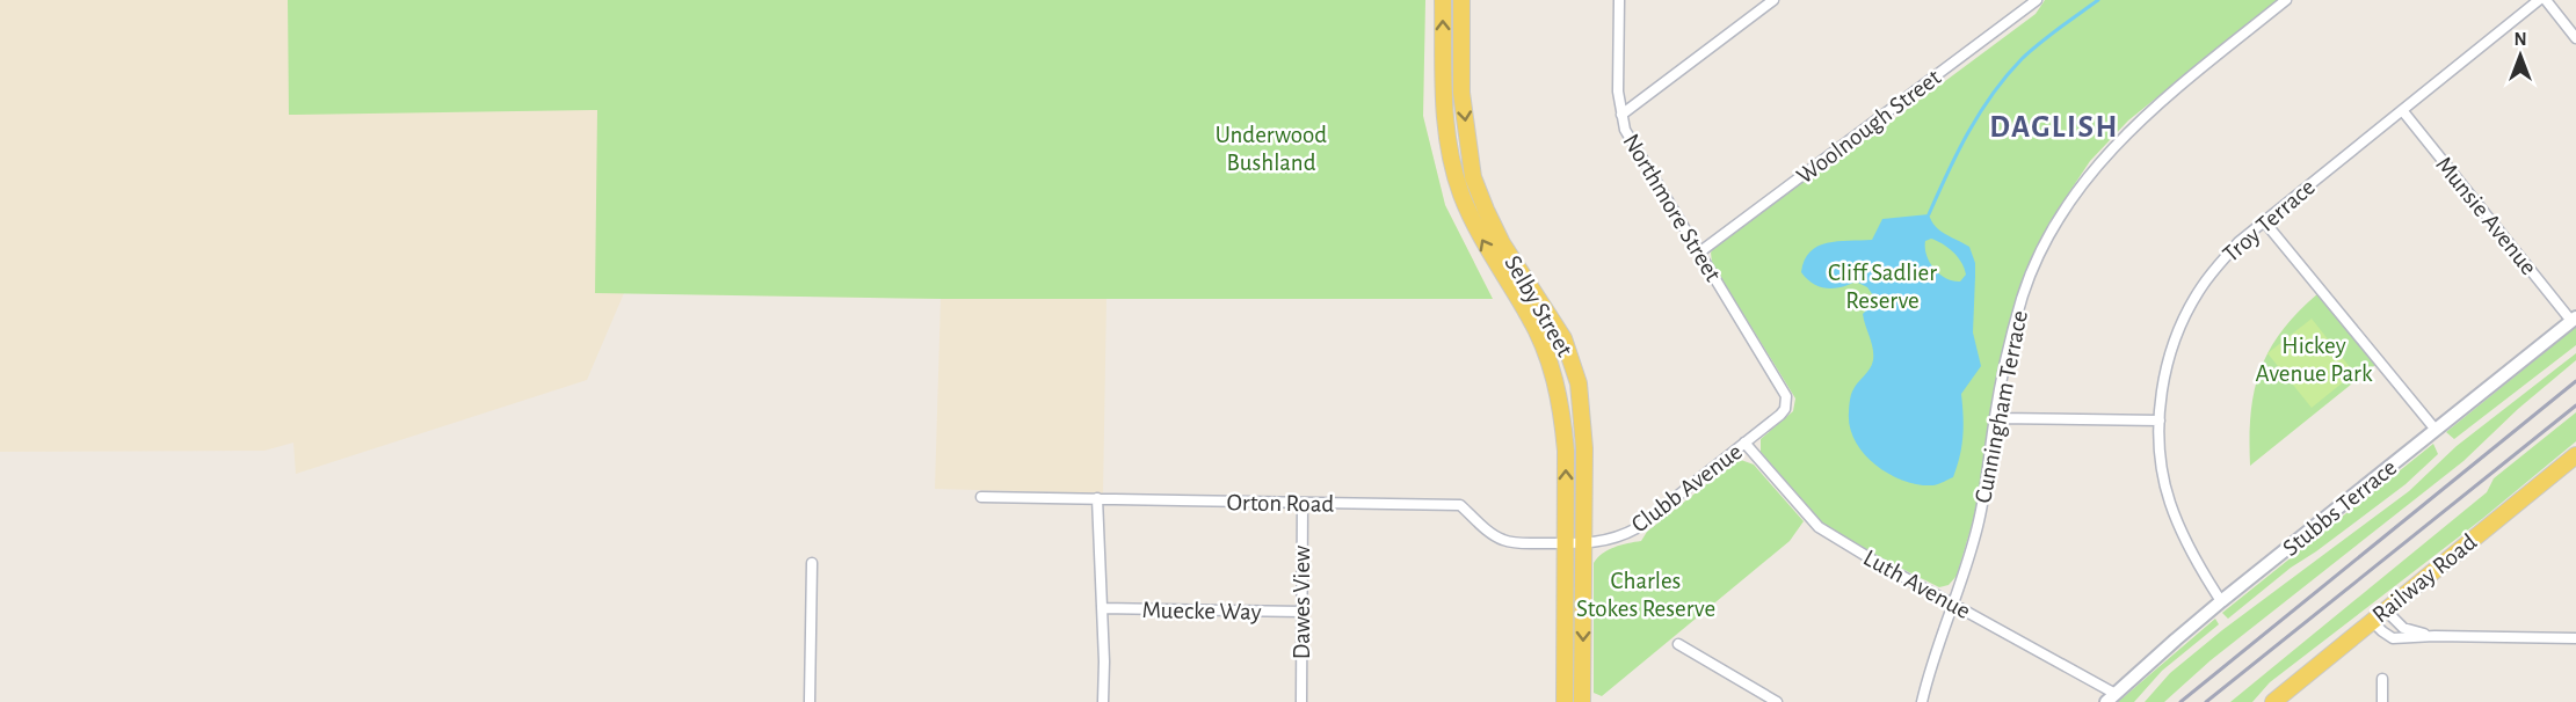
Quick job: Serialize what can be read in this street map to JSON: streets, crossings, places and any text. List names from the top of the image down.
{
  "streets": {
    "main road": ["Selby Street", "Railway Road"],
    "street": [
      "Woolnough Street",
      "Northmore Street",
      "Munsie Avenue",
      "Troy Terrace",
      "Cunningham Terrace",
      "Clubb Avenue",
      "Orton Road",
      "Stubbs Terrace",
      "Luth Avenue",
      "Dawes View",
      "Muecke Way"
    ]
  },
  "crossings": [
    ["Woolnough Street", "Northmore Street"],
    ["Northmore Street", "Clubb Avenue"],
    ["Munsie Avenue", "Troy Terrace"],
    ["Munsie Avenue", "Stubbs Terrace"],
    ["Troy Terrace", "Stubbs Terrace"],
    ["Selby Street", "Clubb Avenue"],
    ["Selby Street", "Orton Road"],
    ["Cunningham Terrace", "Luth Avenue"],
    ["Clubb Avenue", "Orton Road"],
    ["Clubb Avenue", "Luth Avenue"],
    ["Orton Road", "Dawes View"],
    ["Stubbs Terrace", "Luth Avenue"],
    ["Dawes View", "Muecke Way"]
  ],
  "districts": ["DAGLISH"],
  "parks": [
    "Underwood Bushland",
    "Cliff Sadlier Reserve",
    "Hickey Avenue Park",
    "Charles Stokes Reserve"
  ],
  "north": "top"
}
